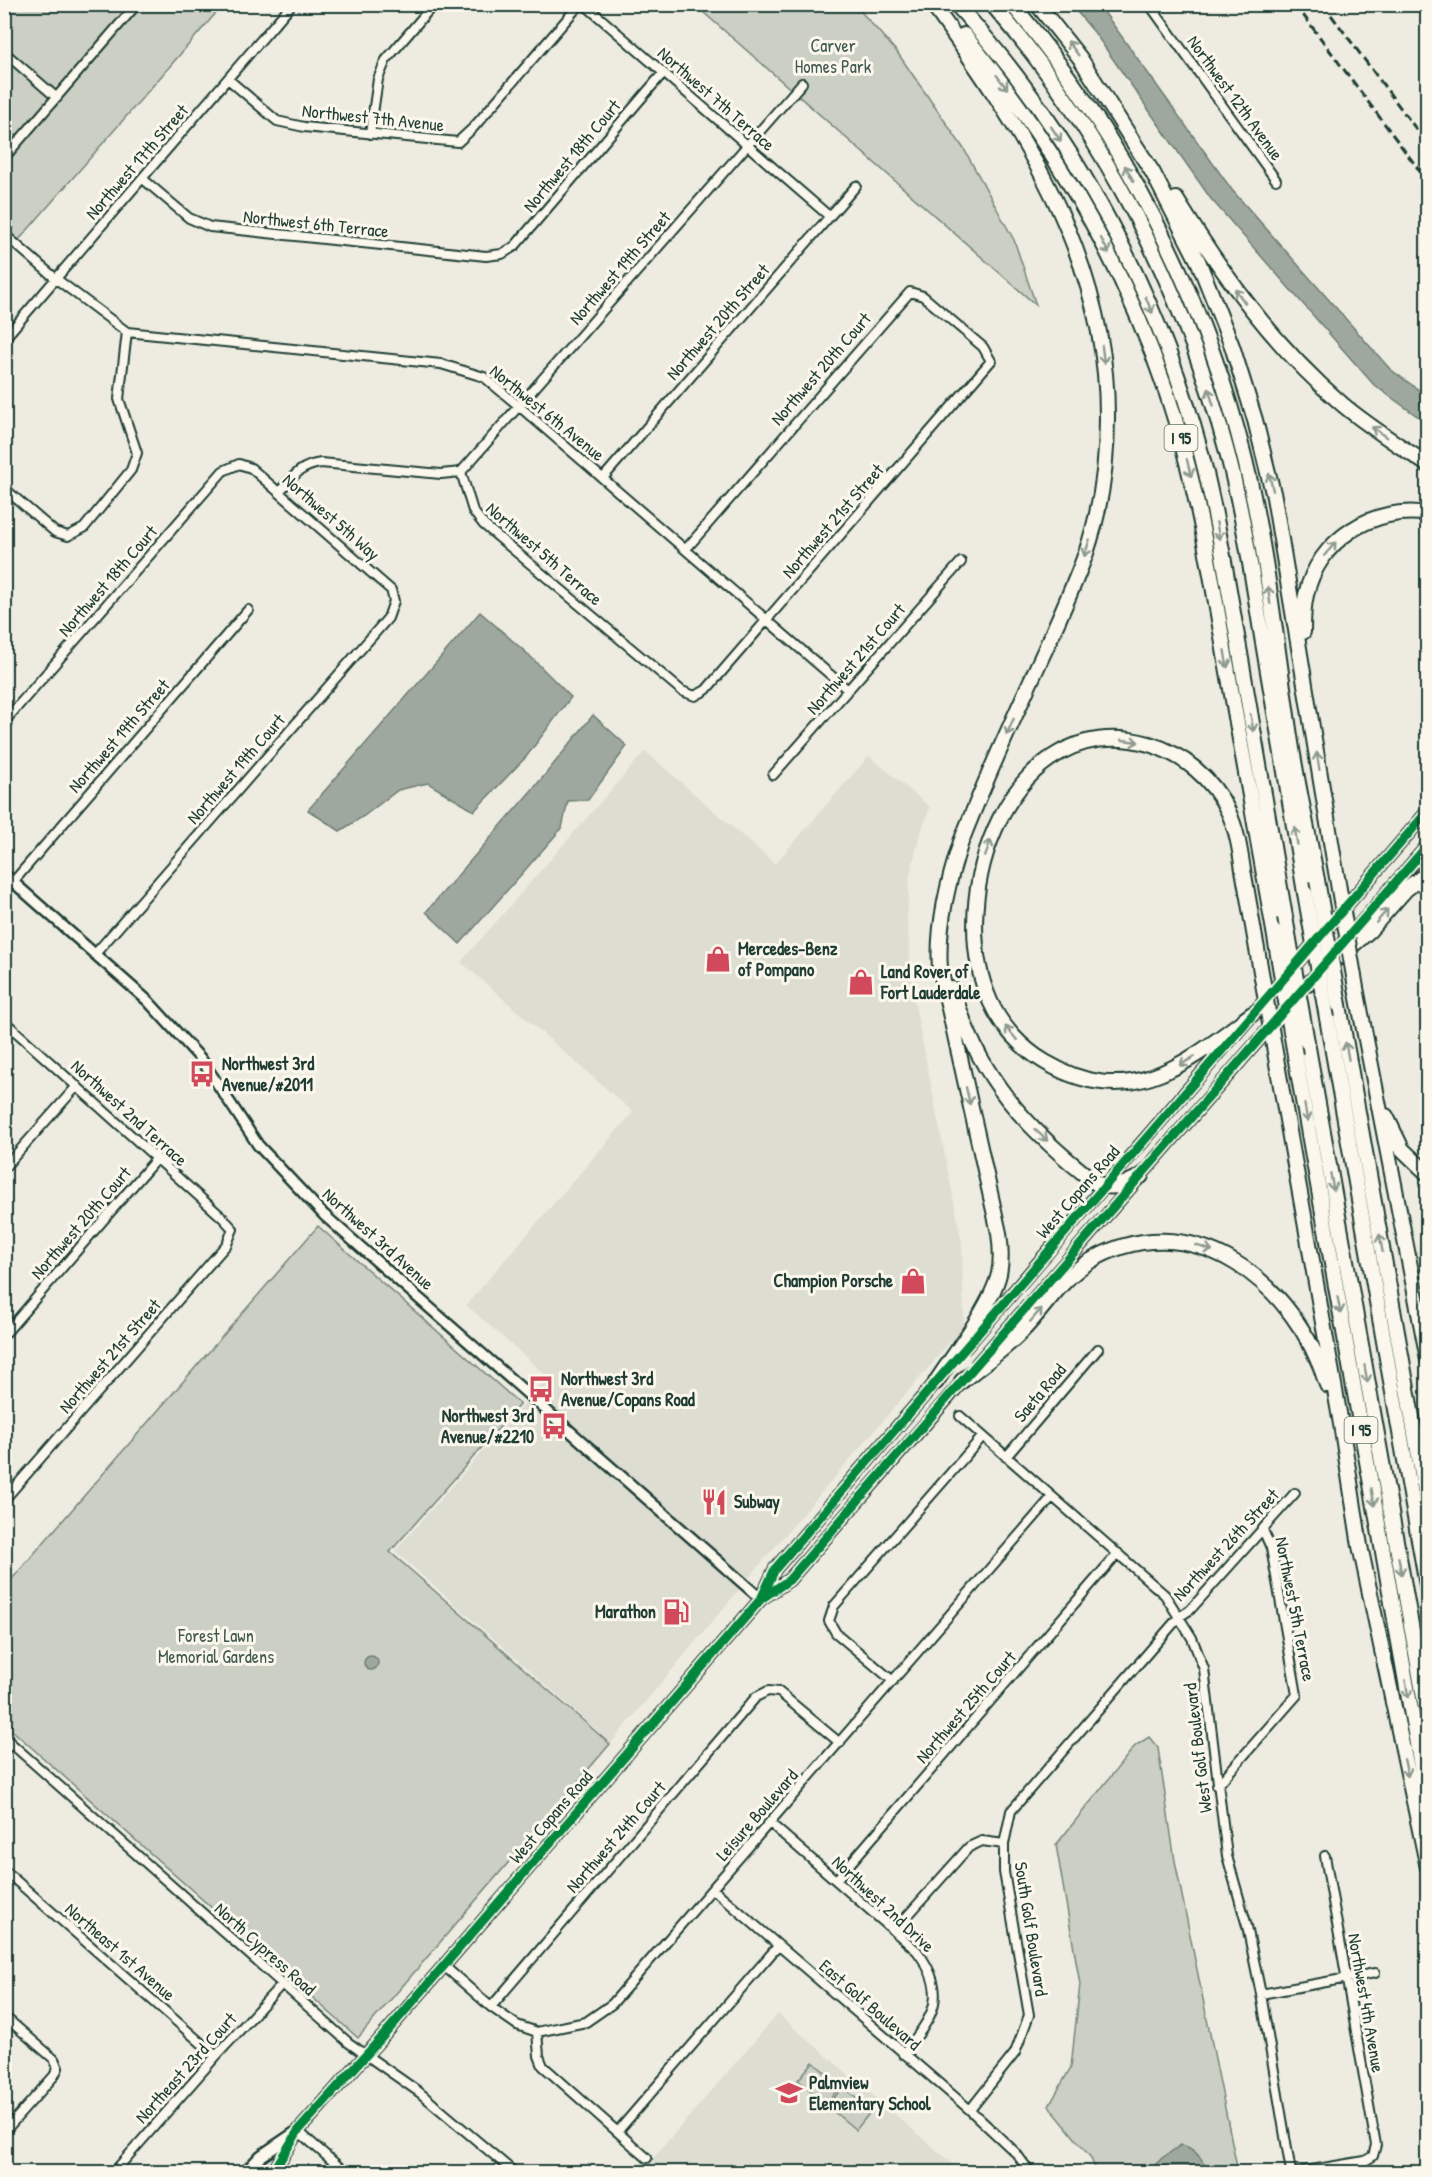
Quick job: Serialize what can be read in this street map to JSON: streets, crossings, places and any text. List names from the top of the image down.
{
  "streets": {
    "highway": ["I 95"],
    "main road": ["West Copans Road"],
    "street": [
      "Northwest 12th Avenue",
      "Northwest 7th Terrace",
      "Northwest 7th Avenue",
      "Northwest 18th Court",
      "Northwest 17th Street",
      "Northwest 6th Terrace",
      "Northwest 19th Street",
      "Northwest 20th Street",
      "Northwest 20th Court",
      "Northwest 6th Avenue",
      "Northwest 5th Way",
      "Northwest 21st Street",
      "Northwest 5th Terrace",
      "Northwest 21st Court",
      "Northwest 19th Court",
      "Northwest 2nd Terrace",
      "Northwest 3rd Avenue",
      "Saeta Road",
      "Northwest 26th Street",
      "Northwest 25th Court",
      "West Golf Boulevard",
      "Leisure Boulevard",
      "Northwest 24th Court",
      "Northwest 2nd Drive",
      "South Golf Boulevard",
      "North Cypress Road",
      "Northeast 1st Avenue",
      "Northwest 4th Avenue",
      "East Golf Boulevard",
      "Northeast 23rd Court"
    ]
  },
  "crossings": [
    ["Northwest 7th Terrace", "Northwest 7th Avenue"],
    ["Northwest 7th Terrace", "Northwest 18th Court"],
    ["Northwest 7th Terrace", "Northwest 19th Street"],
    ["Northwest 7th Terrace", "Northwest 20th Street"],
    ["Northwest 7th Avenue", "Northwest 17th Street"],
    ["Northwest 18th Court", "Northwest 6th Terrace"],
    ["Northwest 18th Court", "Northwest 5th Way"],
    ["Northwest 17th Street", "Northwest 6th Terrace"],
    ["Northwest 19th Street", "Northwest 6th Avenue"],
    ["Northwest 19th Street", "Northwest 5th Terrace"],
    ["Northwest 19th Street", "Northwest 3rd Avenue"],
    ["Northwest 20th Street", "Northwest 6th Avenue"],
    ["Northwest 20th Court", "Northwest 6th Avenue"],
    ["Northwest 20th Court", "Northwest 21st Street"],
    ["Northwest 20th Court", "Northwest 2nd Terrace"],
    ["Northwest 6th Avenue", "Northwest 21st Street"],
    ["Northwest 6th Avenue", "Northwest 21st Court"],
    ["Northwest 5th Way", "Northwest 19th Court"],
    ["Northwest 21st Street", "Northwest 5th Terrace"],
    ["Northwest 21st Street", "Northwest 2nd Terrace"],
    ["Northwest 5th Terrace", "Northwest 26th Street"],
    ["Northwest 5th Terrace", "West Golf Boulevard"],
    ["Northwest 19th Court", "Northwest 3rd Avenue"],
    ["West Copans Road", "Northwest 3rd Avenue"],
    ["West Copans Road", "North Cypress Road"],
    ["Saeta Road", "West Golf Boulevard"],
    ["Northwest 26th Street", "West Golf Boulevard"],
    ["Northwest 26th Street", "South Golf Boulevard"],
    ["Northwest 25th Court", "West Golf Boulevard"],
    ["Northwest 25th Court", "Northwest 2nd Drive"],
    ["West Golf Boulevard", "Leisure Boulevard"],
    ["West Golf Boulevard", "South Golf Boulevard"],
    ["Leisure Boulevard", "Northwest 24th Court"],
    ["Leisure Boulevard", "Northwest 2nd Drive"],
    ["Leisure Boulevard", "East Golf Boulevard"],
    ["Northwest 2nd Drive", "East Golf Boulevard"],
    ["South Golf Boulevard", "East Golf Boulevard"],
    ["North Cypress Road", "Northeast 23rd Court"],
    ["Northeast 1st Avenue", "Northeast 23rd Court"]
  ],
  "parks": ["Carver Homes Park", "Forest Lawn Memorial Gardens"],
  "places": {
    "shop": ["Mercedes-Benz of Pompano", "Land Rover of Fort Lauderdale", "Champion Porsche"],
    "bus stop": ["Northwest 3rd Avenue/#2011", "Northwest 3rd Avenue/Copans Road", "Northwest 3rd Avenue/#2210"],
    "restaurant": ["Subway"],
    "fuel station": ["Marathon"],
    "school or university": ["Palmview Elementary School"]
  }
}
